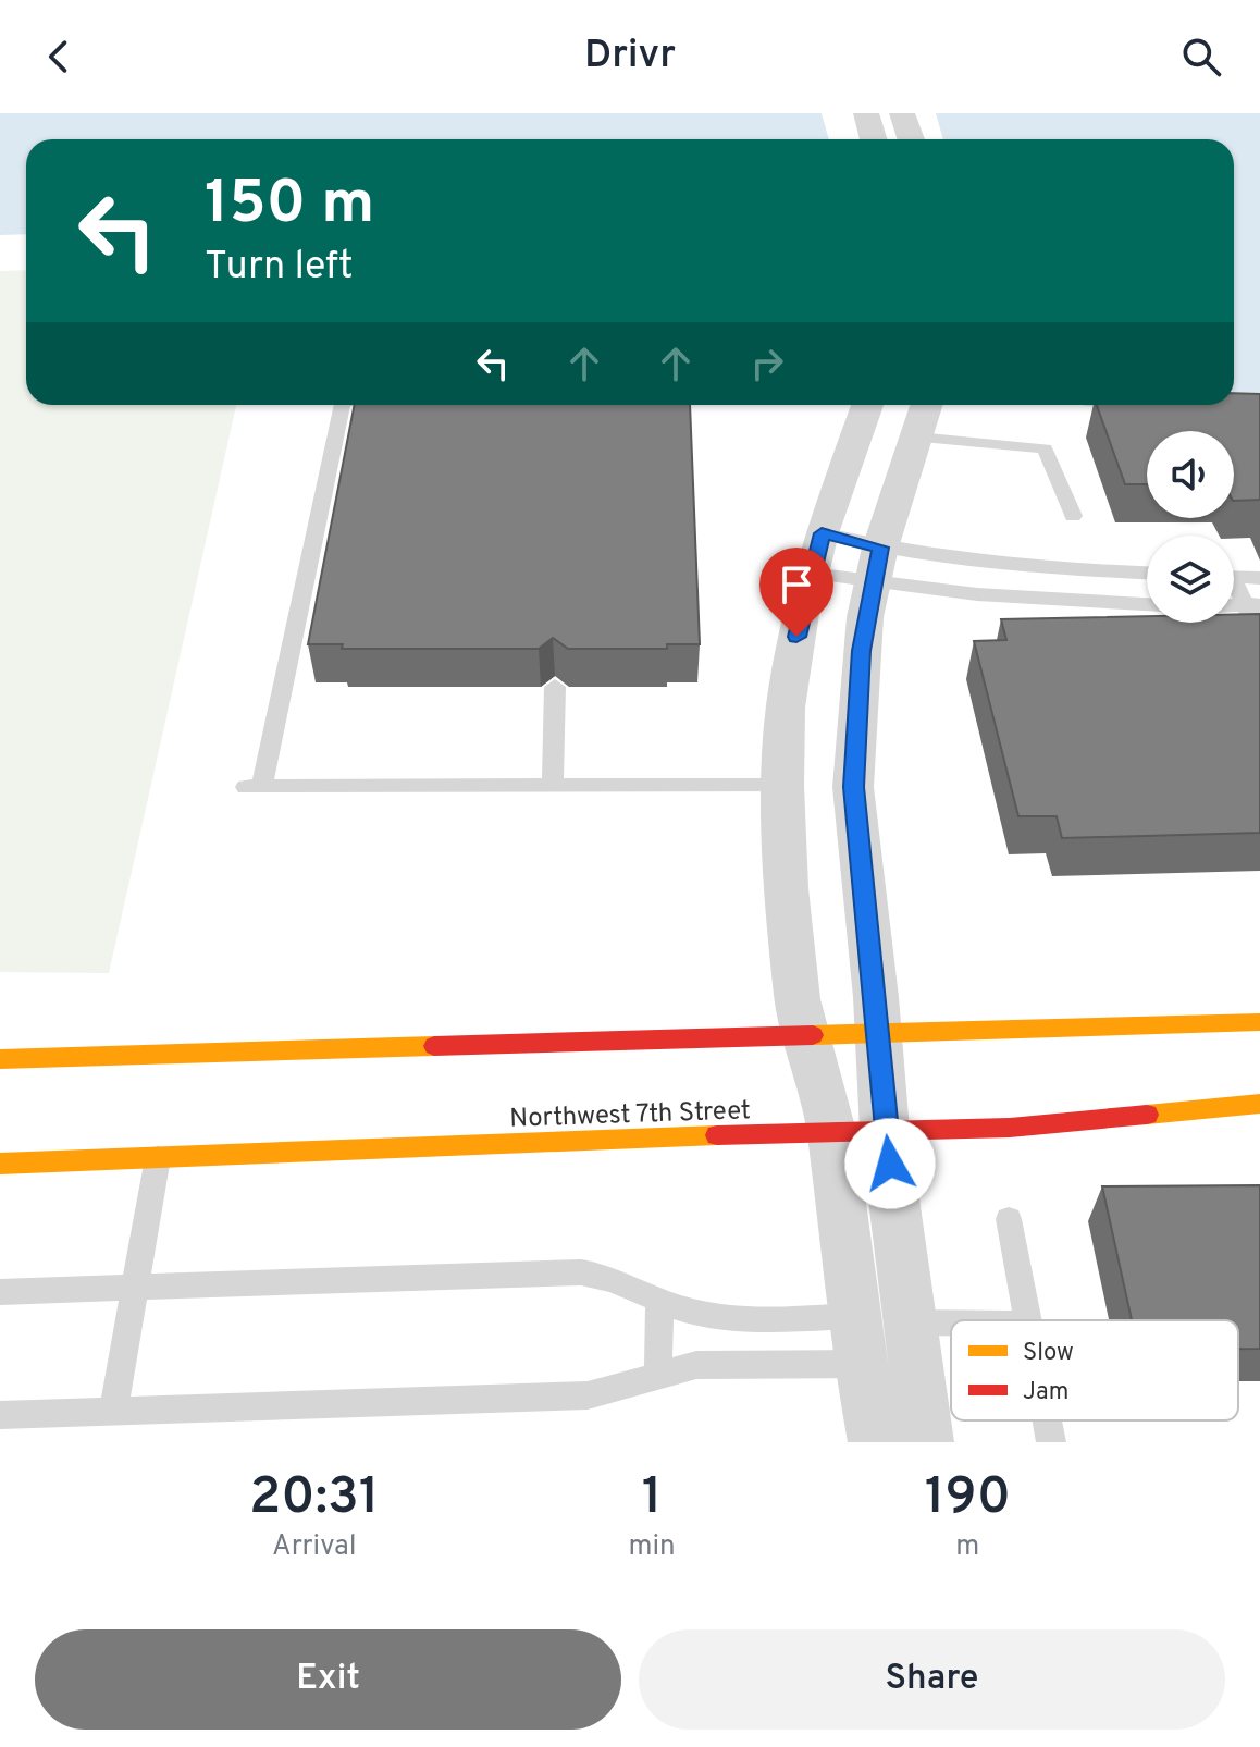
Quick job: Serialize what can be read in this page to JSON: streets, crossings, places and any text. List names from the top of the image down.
{
  "streets": {
    "main road": ["Northwest 7th Street"]
  },
  "legend": ["Slow", "Jam"],
  "page": {
    "header": "Drivr",
    "turn": ["150 m", "Turn left"],
    "eta": [
      "20:31",
      "Arrival",
      "1",
      "min",
      "190",
      "m"
    ],
    "buttons": ["Exit", "Share"]
  }
}
